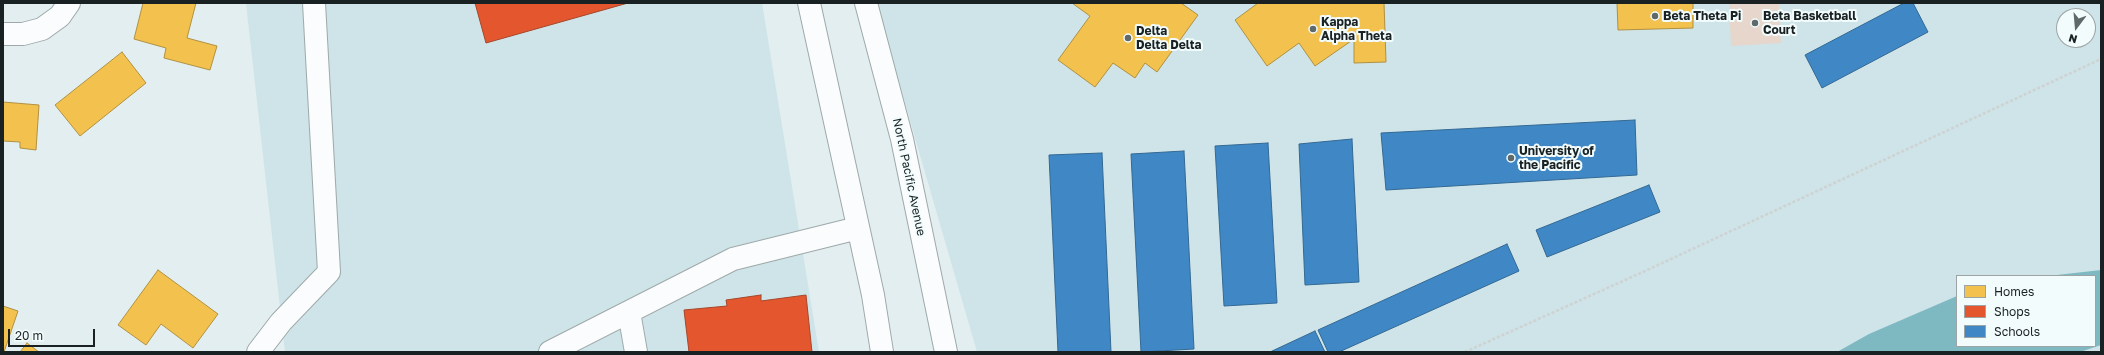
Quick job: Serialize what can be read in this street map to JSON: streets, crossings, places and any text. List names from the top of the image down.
{
  "streets": {
    "street": ["North Pacific Avenue"]
  },
  "places": [
    "Beta Theta Pi",
    "Beta Basketball Court",
    "Kappa Alpha Theta",
    "Delta Delta Delta",
    "University of the Pacific"
  ],
  "legend": ["Homes", "Shops", "Schools"],
  "scale_bar": "20 m",
  "north": "bottom"
}
